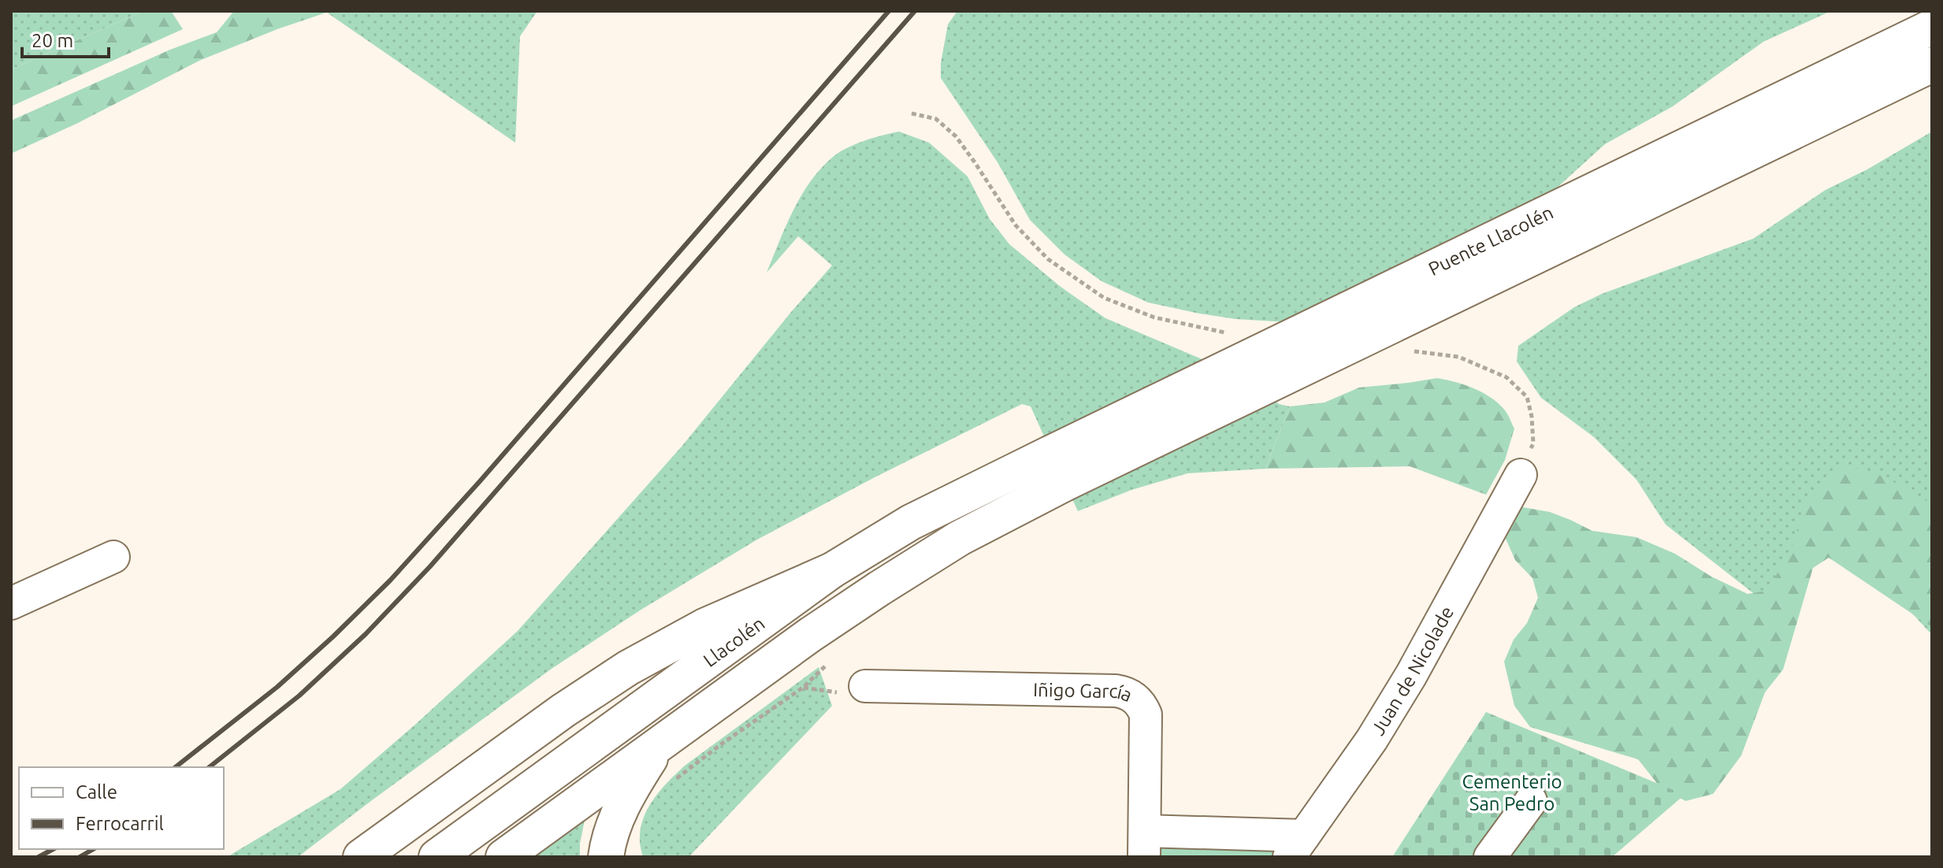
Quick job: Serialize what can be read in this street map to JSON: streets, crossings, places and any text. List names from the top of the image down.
{
  "streets": {
    "main road": ["Puente Llacolén", "Llacolén"],
    "street": ["Juan de Nicolade", "Iñigo García"]
  },
  "crossings": [
    ["Puente Llacolén", "Llacolén"]
  ],
  "parks": ["Cementerio San Pedro"],
  "legend": ["Calle", "Ferrocarril"],
  "scale_bar": "20 m"
}
